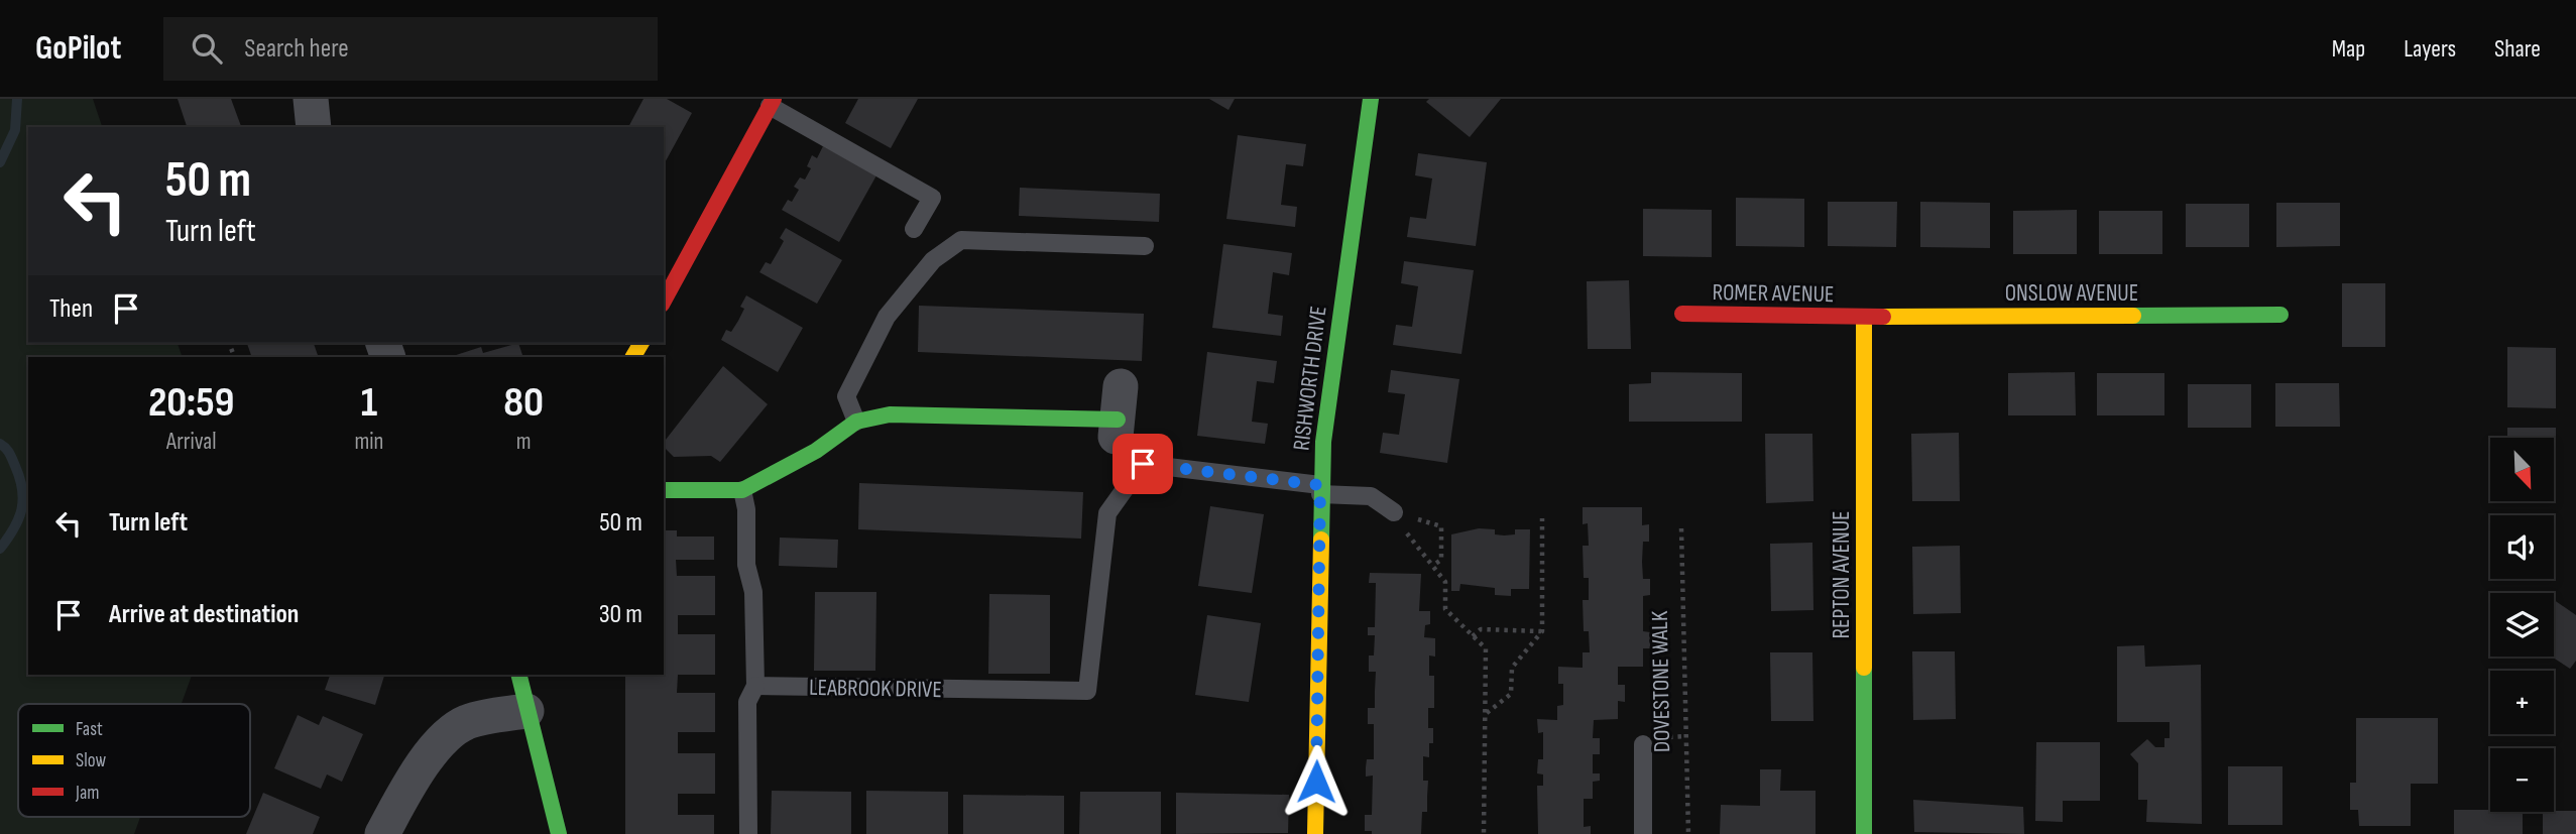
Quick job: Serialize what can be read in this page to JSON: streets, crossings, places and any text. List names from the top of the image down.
{
  "streets": {
    "street": [
      "ROMER AVENUE",
      "ONSLOW AVENUE",
      "RISHWORTH DRIVE",
      "REPTON AVENUE"
    ],
    "lane": ["DOVESTONE WALK", "LEABROOK DRIVE"]
  },
  "crossings": [
    ["ROMER AVENUE", "ONSLOW AVENUE"],
    ["ROMER AVENUE", "REPTON AVENUE"],
    ["ONSLOW AVENUE", "REPTON AVENUE"],
    ["RISHWORTH DRIVE", "LEABROOK DRIVE"]
  ],
  "legend": ["Fast", "Slow", "Jam"],
  "north": "bottom right",
  "page": {
    "header": "GoPilot",
    "search": "Search here",
    "nav": ["Map", "Layers", "Share"],
    "turn": ["50 m", "Turn left"],
    "then": "Then",
    "eta": [
      "20:59",
      "Arrival",
      "1",
      "min",
      "80",
      "m"
    ],
    "map_buttons": ["+", "−"],
    "list": [
      {
        "name": "Turn left",
        "value": "50 m"
      },
      {
        "name": "Arrive at destination",
        "value": "30 m"
      }
    ]
  }
}
